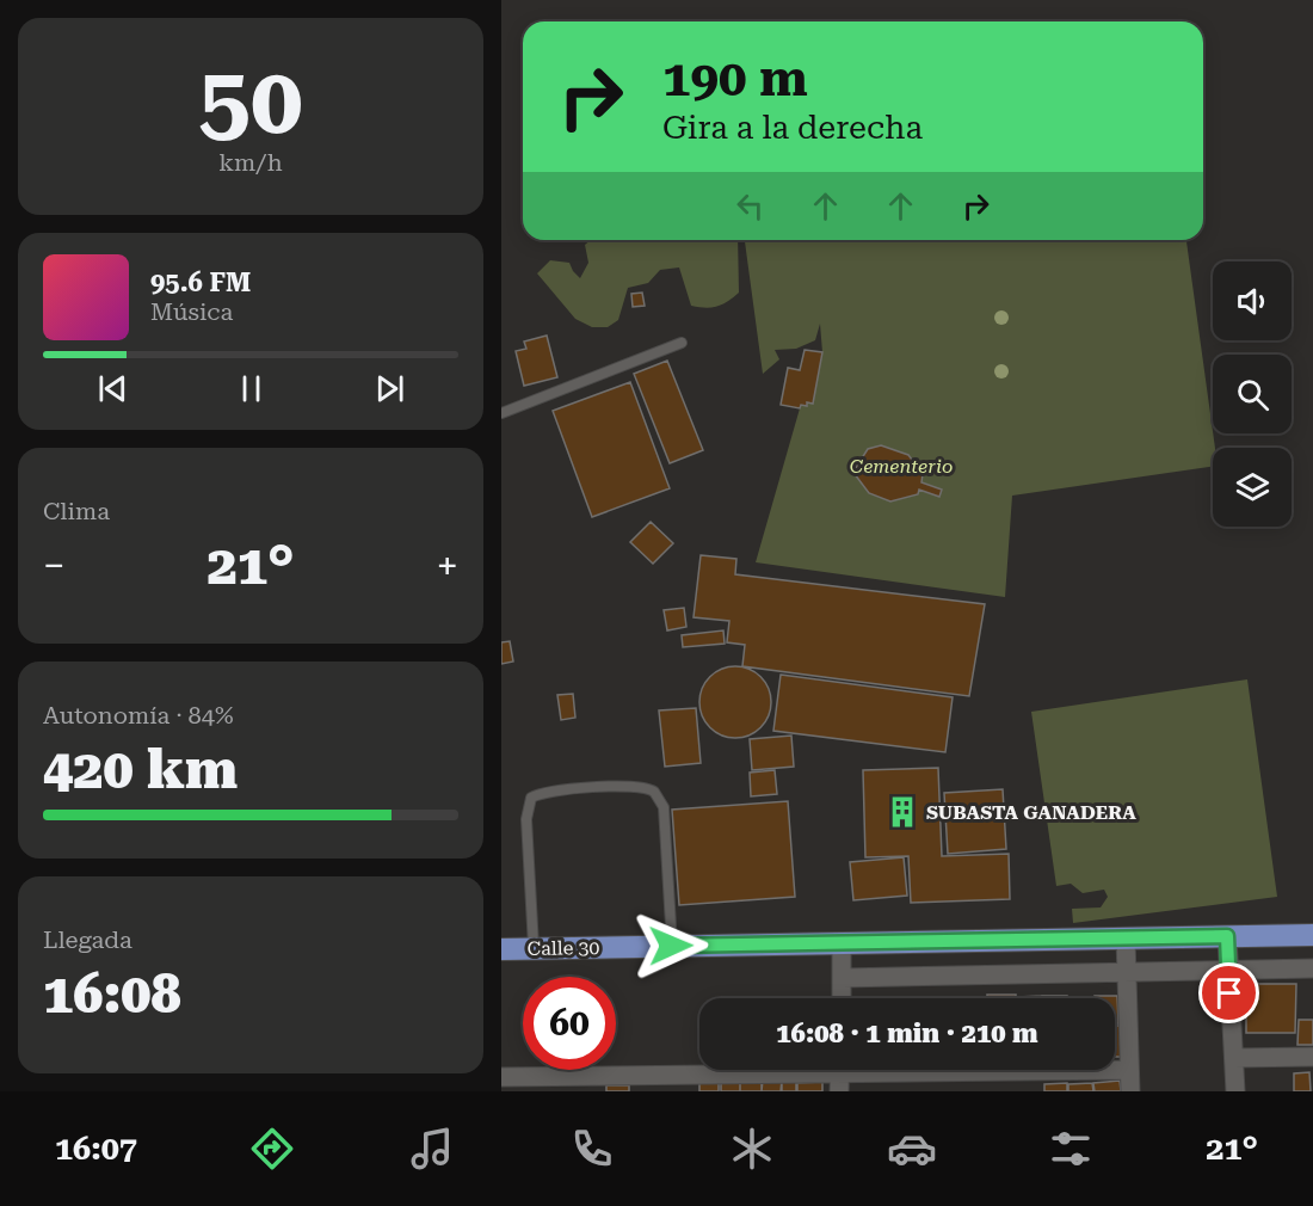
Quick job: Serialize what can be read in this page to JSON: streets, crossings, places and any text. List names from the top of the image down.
{
  "streets": {
    "main road": ["Calle 30"]
  },
  "parks": ["Cementerio"],
  "places": {
    "building": ["SUBASTA GANADERA"]
  },
  "page": {
    "tile": [
      ["50", "km/h"],
      "Clima",
      ["Autonomía · 84%", "420 km"],
      ["Llegada", "16:08"]
    ],
    "turn": ["190 m", "Gira a la derecha"],
    "song": ["95.6 FM", "Música"],
    "heat": ["−", "21°", "+"],
    "limit": "60",
    "trip": "16:08 · 1 min · 210 m",
    "tabs": ["16:07", "21°"]
  }
}
